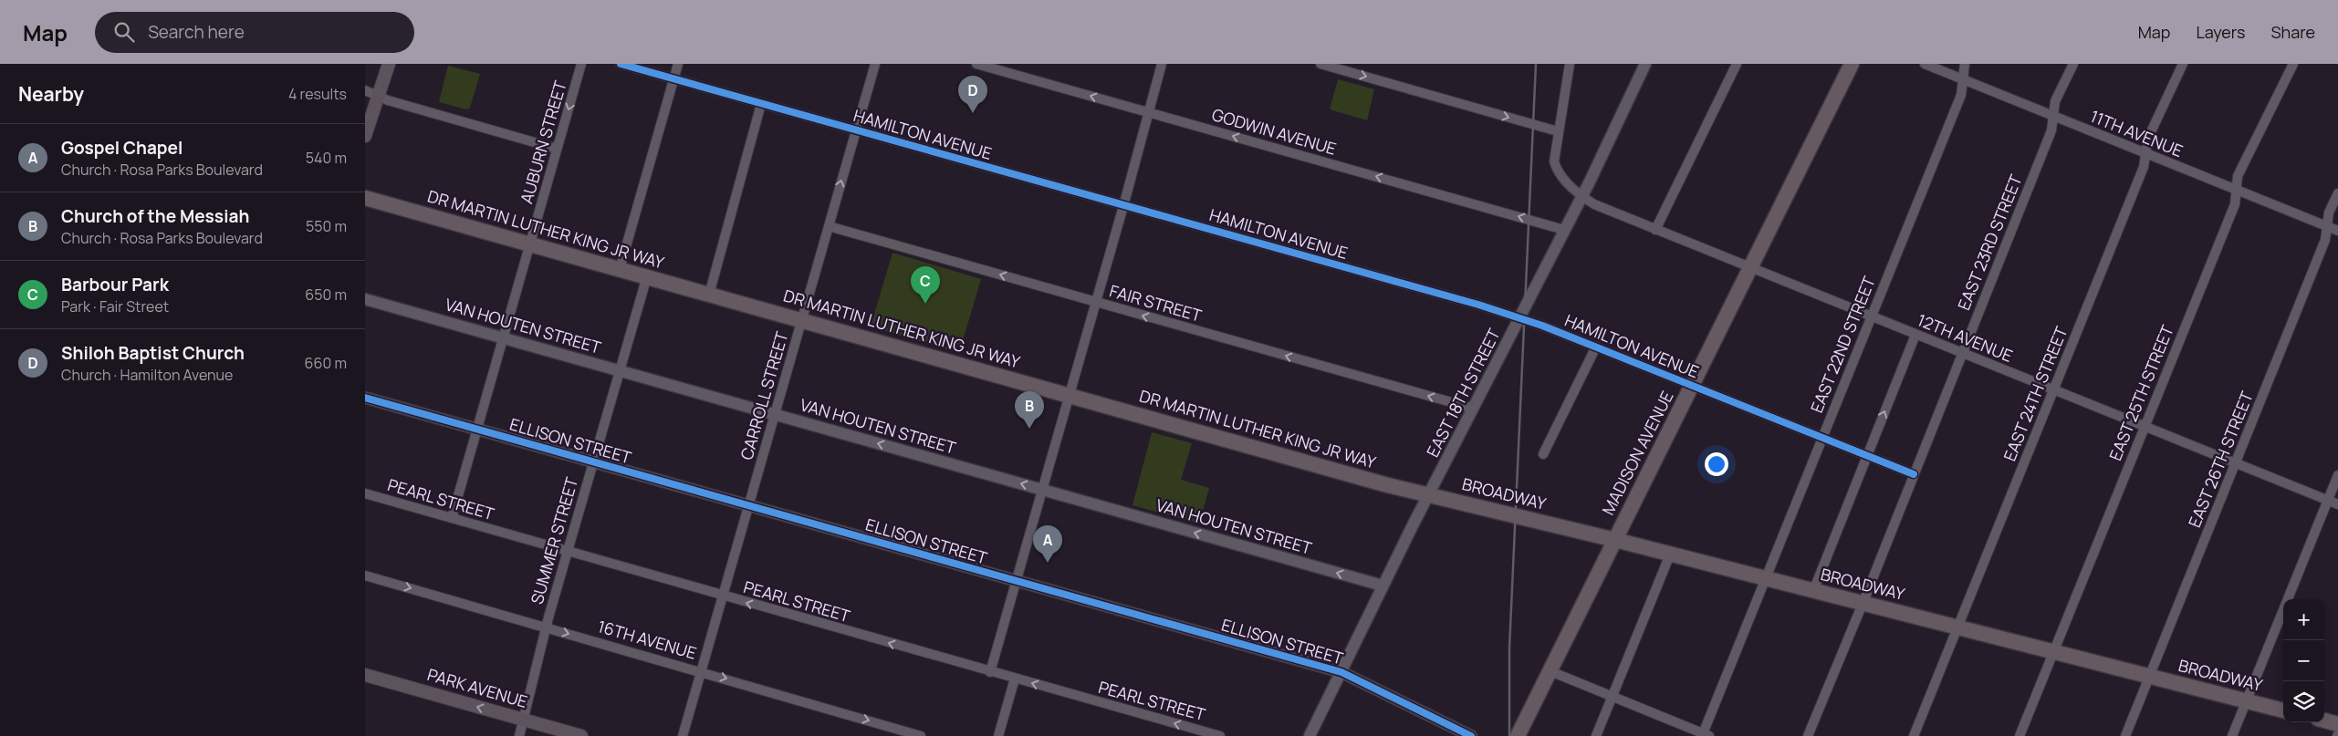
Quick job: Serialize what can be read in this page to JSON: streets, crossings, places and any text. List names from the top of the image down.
{
  "streets": {
    "main road": [
      "DR MARTIN LUTHER KING JR WAY",
      "MADISON AVENUE",
      "BROADWAY",
      "PARK AVENUE"
    ],
    "street": [
      "GODWIN AVENUE",
      "11TH AVENUE",
      "HAMILTON AVENUE",
      "AUBURN STREET",
      "EAST 23RD STREET",
      "FAIR STREET",
      "VAN HOUTEN STREET",
      "12TH AVENUE",
      "EAST 22ND STREET",
      "EAST 18TH STREET",
      "EAST 25TH STREET",
      "EAST 24TH STREET",
      "CARROLL STREET",
      "ELLISON STREET",
      "EAST 26TH STREET",
      "PEARL STREET",
      "SUMMER STREET",
      "16TH AVENUE"
    ]
  },
  "crossings": [
    ["GODWIN AVENUE", "EAST 18TH STREET"],
    ["11TH AVENUE", "EAST 23RD STREET"],
    ["11TH AVENUE", "EAST 22ND STREET"],
    ["11TH AVENUE", "EAST 25TH STREET"],
    ["11TH AVENUE", "EAST 24TH STREET"],
    ["11TH AVENUE", "EAST 26TH STREET"],
    ["HAMILTON AVENUE", "EAST 23RD STREET"],
    ["HAMILTON AVENUE", "EAST 22ND STREET"],
    ["HAMILTON AVENUE", "EAST 18TH STREET"],
    ["HAMILTON AVENUE", "CARROLL STREET"],
    ["HAMILTON AVENUE", "MADISON AVENUE"],
    ["AUBURN STREET", "DR MARTIN LUTHER KING JR WAY"],
    ["AUBURN STREET", "VAN HOUTEN STREET"],
    ["AUBURN STREET", "ELLISON STREET"],
    ["AUBURN STREET", "PEARL STREET"],
    ["DR MARTIN LUTHER KING JR WAY", "EAST 18TH STREET"],
    ["DR MARTIN LUTHER KING JR WAY", "CARROLL STREET"],
    ["DR MARTIN LUTHER KING JR WAY", "BROADWAY"],
    ["DR MARTIN LUTHER KING JR WAY", "SUMMER STREET"],
    ["EAST 23RD STREET", "12TH AVENUE"],
    ["EAST 23RD STREET", "BROADWAY"],
    ["FAIR STREET", "EAST 18TH STREET"],
    ["FAIR STREET", "CARROLL STREET"],
    ["VAN HOUTEN STREET", "EAST 18TH STREET"],
    ["VAN HOUTEN STREET", "CARROLL STREET"],
    ["VAN HOUTEN STREET", "SUMMER STREET"],
    ["12TH AVENUE", "EAST 22ND STREET"],
    ["12TH AVENUE", "EAST 18TH STREET"],
    ["12TH AVENUE", "EAST 25TH STREET"],
    ["12TH AVENUE", "EAST 24TH STREET"],
    ["12TH AVENUE", "MADISON AVENUE"],
    ["12TH AVENUE", "EAST 26TH STREET"],
    ["EAST 22ND STREET", "BROADWAY"],
    ["EAST 18TH STREET", "ELLISON STREET"],
    ["EAST 18TH STREET", "BROADWAY"],
    ["EAST 25TH STREET", "BROADWAY"],
    ["EAST 24TH STREET", "BROADWAY"],
    ["CARROLL STREET", "ELLISON STREET"],
    ["CARROLL STREET", "PEARL STREET"],
    ["CARROLL STREET", "16TH AVENUE"],
    ["ELLISON STREET", "SUMMER STREET"],
    ["MADISON AVENUE", "BROADWAY"],
    ["EAST 26TH STREET", "BROADWAY"],
    ["PEARL STREET", "SUMMER STREET"],
    ["SUMMER STREET", "16TH AVENUE"],
    ["SUMMER STREET", "PARK AVENUE"]
  ],
  "one_way": [
    "GODWIN AVENUE",
    "FAIR STREET",
    "VAN HOUTEN STREET",
    "PEARL STREET",
    "16TH AVENUE",
    "PARK AVENUE"
  ],
  "page": {
    "header": "Map",
    "search": "Search here",
    "nav": ["Map", "Layers", "Share"],
    "heading": ["Nearby", "4 results"],
    "pins": [
      "D",
      "C",
      "B",
      "A"
    ],
    "list": [
      {
        "mark": "A",
        "name": "Gospel Chapel",
        "note": "Church · Rosa Parks Boulevard",
        "value": "540 m"
      },
      {
        "mark": "B",
        "name": "Church of the Messiah",
        "note": "Church · Rosa Parks Boulevard",
        "value": "550 m"
      },
      {
        "mark": "C",
        "name": "Barbour Park",
        "note": "Park · Fair Street",
        "value": "650 m"
      },
      {
        "mark": "D",
        "name": "Shiloh Baptist Church",
        "note": "Church · Hamilton Avenue",
        "value": "660 m"
      }
    ],
    "map_buttons": ["+", "−"]
  }
}
